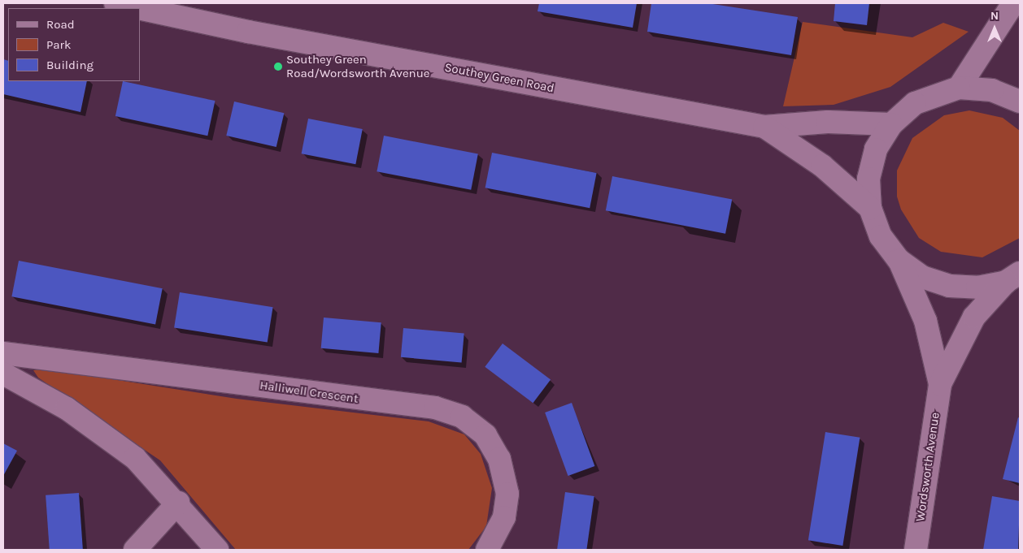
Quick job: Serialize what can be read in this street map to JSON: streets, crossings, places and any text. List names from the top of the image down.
{
  "streets": {
    "street": ["Southey Green Road", "Halliwell Crescent", "Wordsworth Avenue"]
  },
  "places": ["Southey Green Road/Wordsworth Avenue"],
  "legend": ["Road", "Park", "Building"],
  "north": "top"
}
